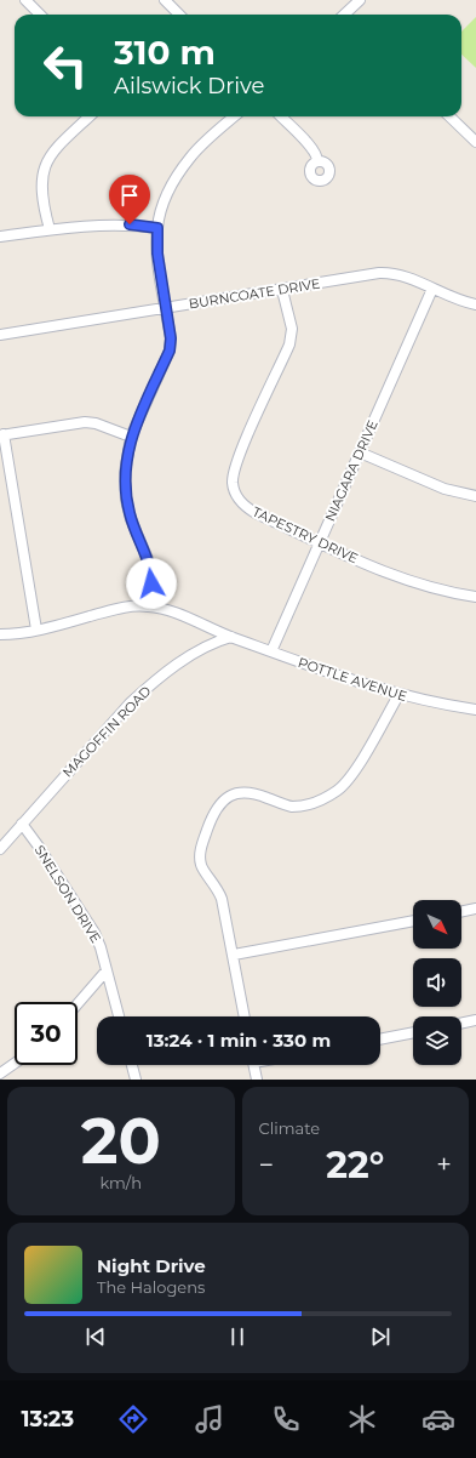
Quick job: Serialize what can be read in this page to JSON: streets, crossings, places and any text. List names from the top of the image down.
{
  "streets": {
    "street": [
      "BURNCOATE DRIVE",
      "NIAGARA DRIVE",
      "TAPESTRY DRIVE",
      "POTTLE AVENUE",
      "MAGOFFIN ROAD",
      "SNELSON DRIVE"
    ]
  },
  "crossings": [
    ["BURNCOATE DRIVE", "NIAGARA DRIVE"],
    ["BURNCOATE DRIVE", "TAPESTRY DRIVE"],
    ["NIAGARA DRIVE", "TAPESTRY DRIVE"],
    ["NIAGARA DRIVE", "POTTLE AVENUE"],
    ["POTTLE AVENUE", "MAGOFFIN ROAD"],
    ["MAGOFFIN ROAD", "SNELSON DRIVE"]
  ],
  "north": "bottom right",
  "page": {
    "turn": ["310 m", "Ailswick Drive"],
    "limit": "30",
    "trip": "13:24 · 1 min · 330 m",
    "tile": [
      ["20", "km/h"],
      "Climate"
    ],
    "heat": ["−", "22°", "+"],
    "song": ["Night Drive", "The Halogens"],
    "tabs": "13:23"
  }
}
